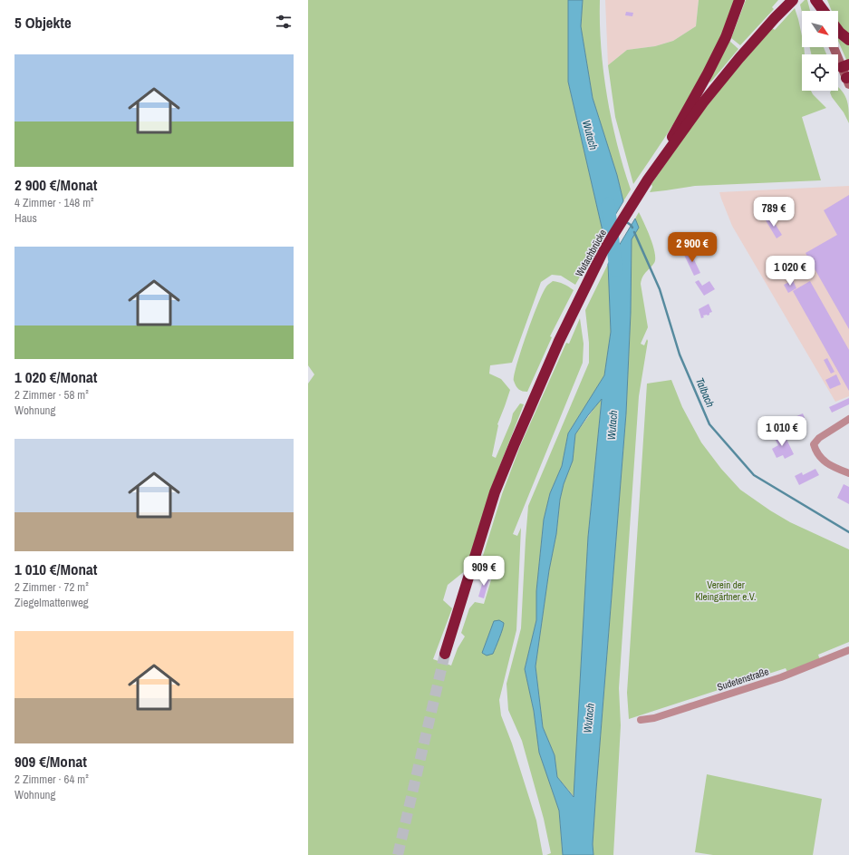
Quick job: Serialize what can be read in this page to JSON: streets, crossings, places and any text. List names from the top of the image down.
{
  "streets": {
    "highway": ["Wutachbrücke"],
    "street": ["Sudetenstraße"]
  },
  "water": ["Wutach", "Talbach"],
  "parks": ["Verein der Kleingärtner e.V."],
  "north": "bottom right",
  "page": {
    "heading": "5 Objekte",
    "list": [
      {
        "name": "2 900 €/Monat",
        "note": "4 Zimmer · 148 m² · Haus"
      },
      {
        "name": "1 020 €/Monat",
        "note": "2 Zimmer · 58 m² · Wohnung"
      },
      {
        "name": "1 010 €/Monat",
        "note": "2 Zimmer · 72 m² · Ziegelmattenweg"
      },
      {
        "name": "909 €/Monat",
        "note": "2 Zimmer · 64 m² · Wohnung"
      }
    ],
    "price": [
      "789 €",
      "2 900 €",
      "1 020 €",
      "1 010 €",
      "909 €"
    ]
  }
}
